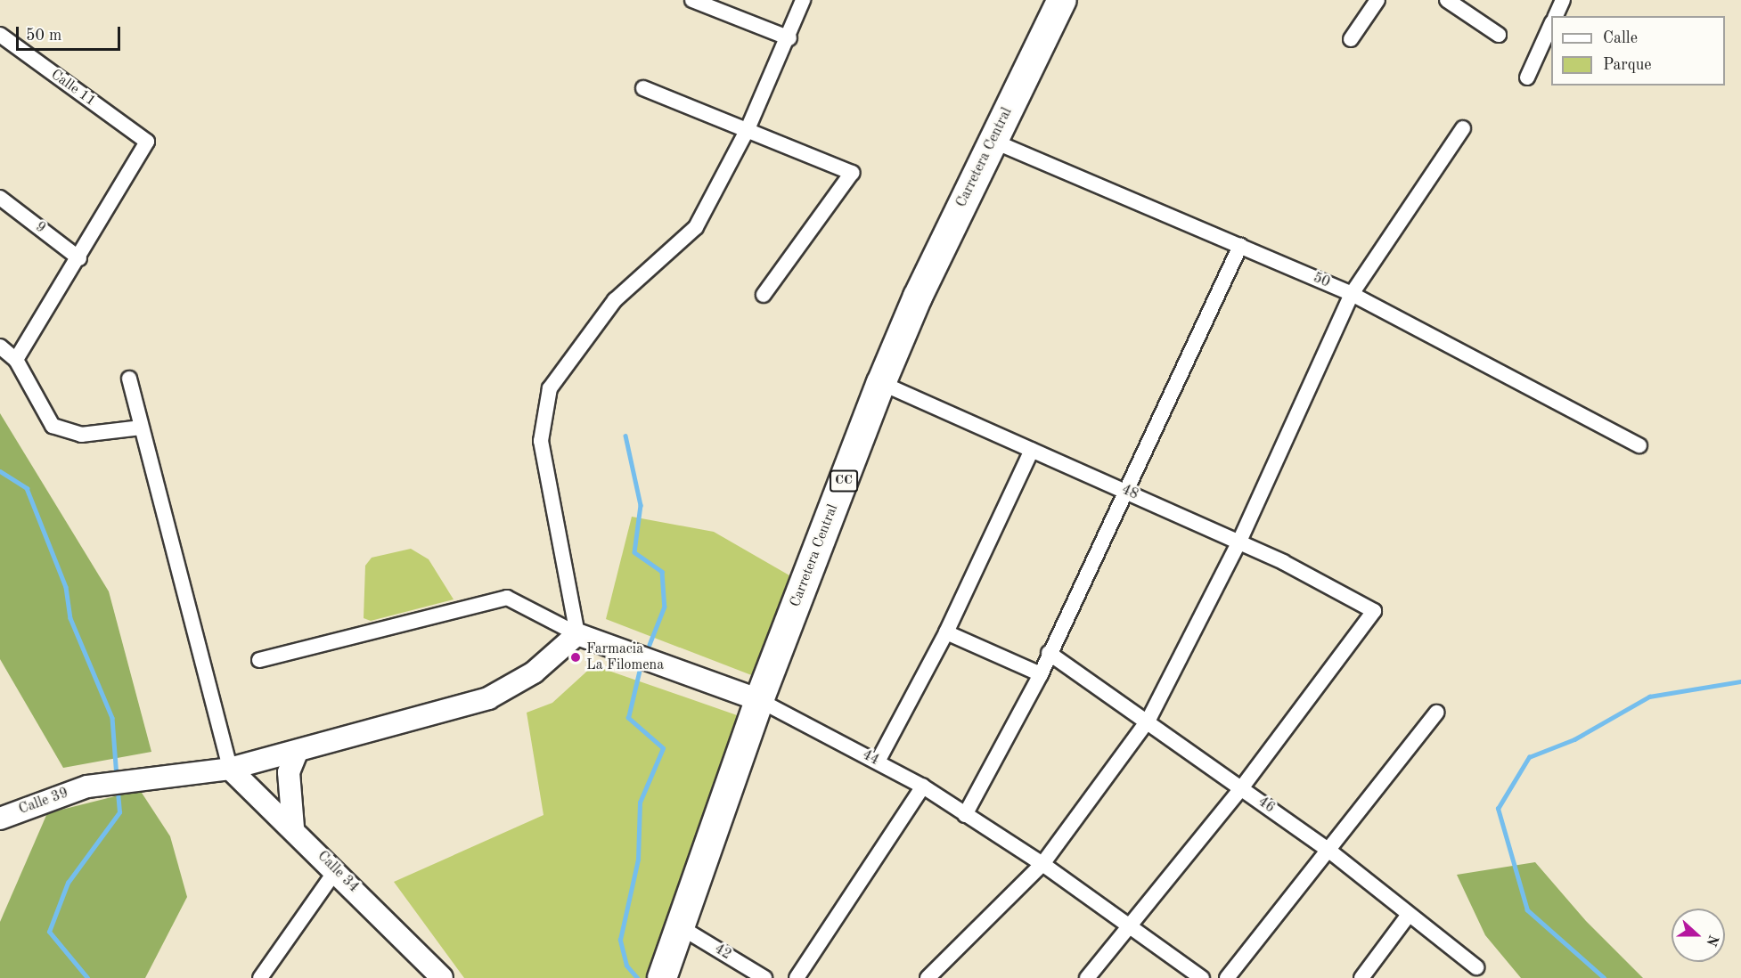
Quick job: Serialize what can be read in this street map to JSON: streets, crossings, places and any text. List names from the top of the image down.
{
  "streets": {
    "highway": ["Carretera Central", "CC"],
    "street": [
      "Calle 11",
      "9",
      "50",
      "48",
      "44",
      "Calle 39",
      "46",
      "Calle 34",
      "42"
    ]
  },
  "crossings": [
    ["Calle 11", "9"],
    ["Carretera Central", "50"],
    ["Carretera Central", "48"],
    ["Carretera Central", "44"],
    ["Carretera Central", "42"],
    ["48", "46"],
    ["44", "Calle 39"],
    ["Calle 39", "Calle 34"]
  ],
  "places": ["Farmacia La Filomena"],
  "legend": ["Calle", "Parque"],
  "scale_bar": "50 m",
  "north": "right"
}
